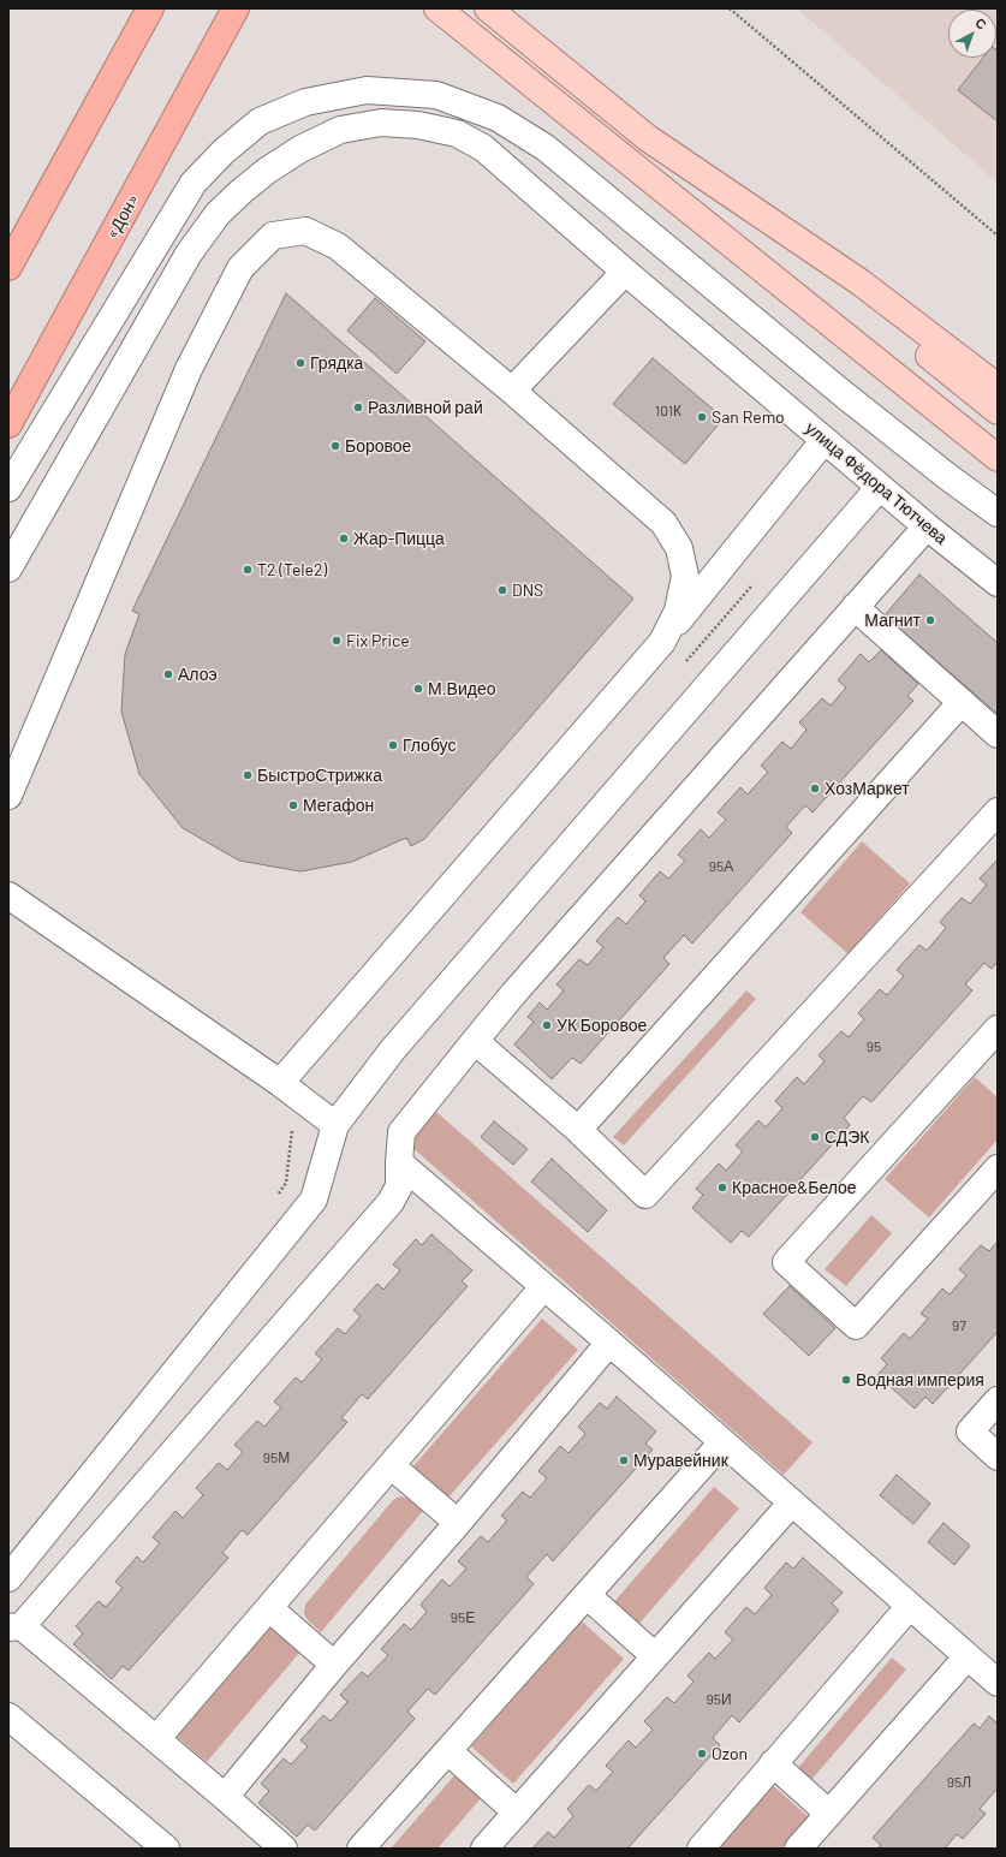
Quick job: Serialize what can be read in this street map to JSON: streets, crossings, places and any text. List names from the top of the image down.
{
  "streets": {
    "highway": ["«Дон»"],
    "street": ["улица Фёдора Тютчева"]
  },
  "places": [
    "Грядка",
    "Разливной рай",
    "San Remo",
    "Боровое",
    "Жар-Пицца",
    "T2 (Tele2)",
    "DNS",
    "Магнит",
    "Fix Price",
    "Алоэ",
    "М.Видео",
    "Глобус",
    "БыстроСтрижка",
    "ХозМаркет",
    "Мегафон",
    "УК Боровое",
    "СДЭК",
    "Красное&Белое",
    "Водная империя",
    "Муравейник",
    "Ozon"
  ],
  "house_numbers": [
    "101К",
    "95А",
    "95",
    "97",
    "95М",
    "95Е",
    "95И",
    "95Л"
  ],
  "north": "top right"
}
